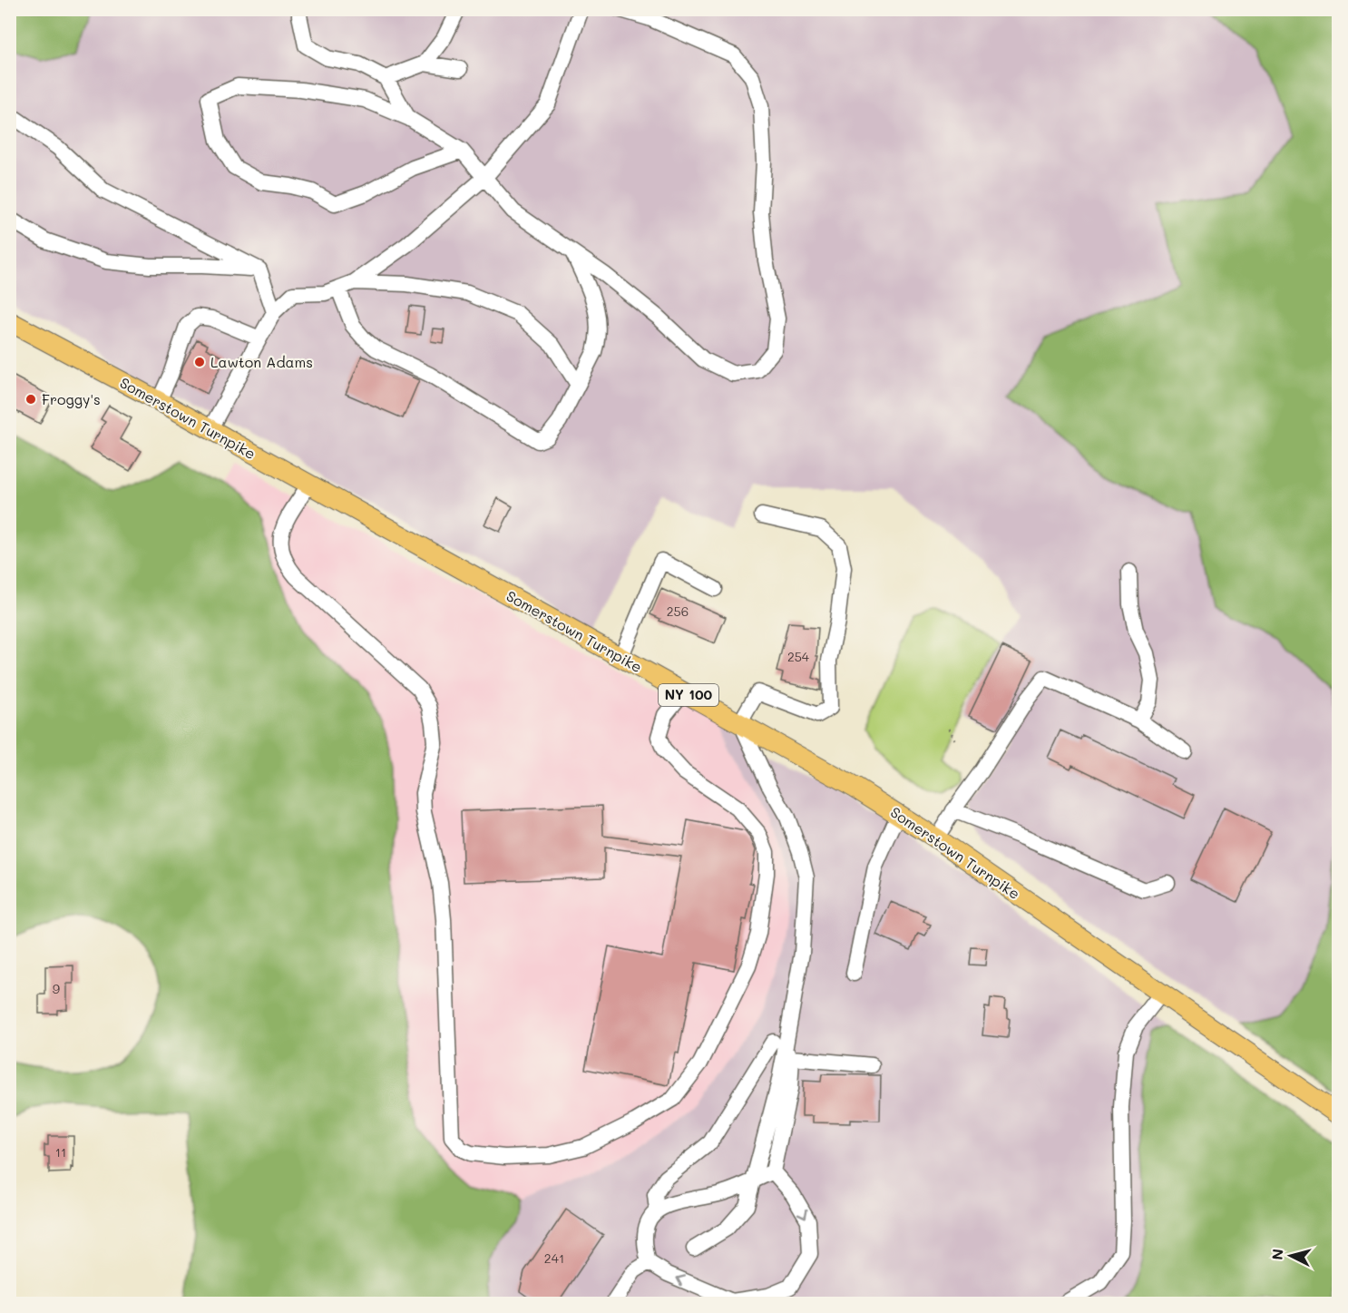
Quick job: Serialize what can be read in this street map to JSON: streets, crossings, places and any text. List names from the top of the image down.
{
  "streets": {
    "main road": ["Somerstown Turnpike", "NY 100"]
  },
  "places": ["Lawton Adams", "Froggy's"],
  "house_numbers": [
    "256",
    "254",
    "9",
    "11",
    "241"
  ],
  "north": "left"
}
